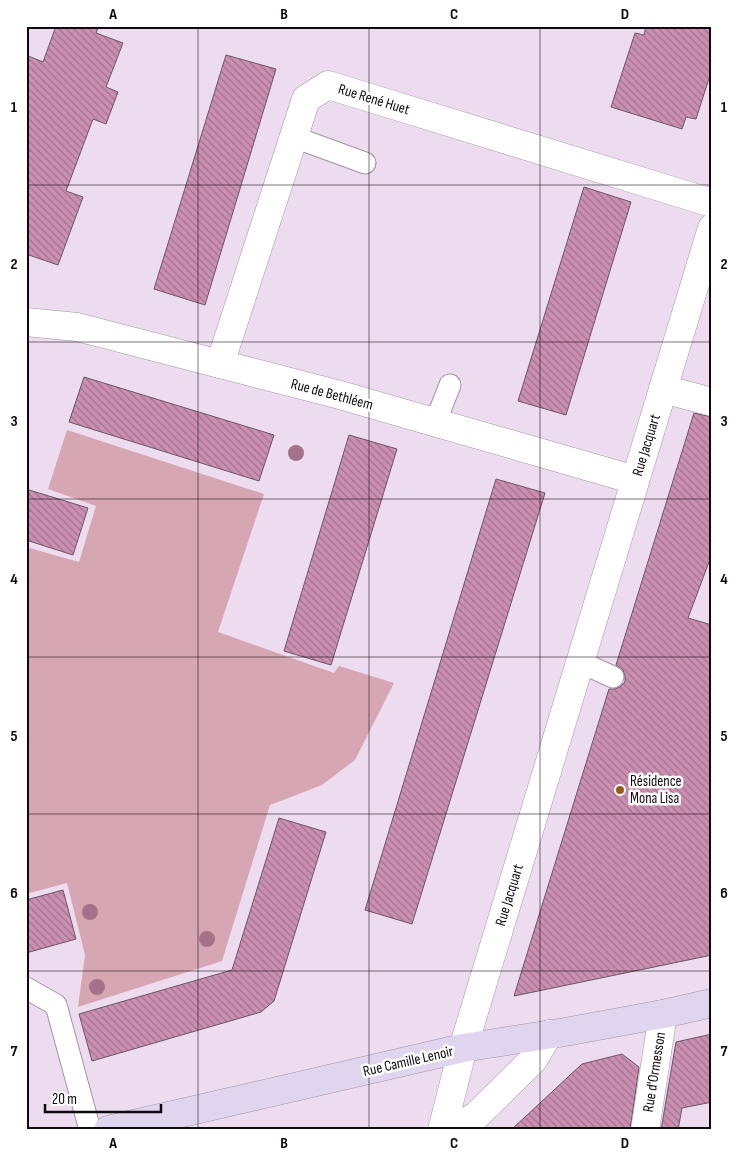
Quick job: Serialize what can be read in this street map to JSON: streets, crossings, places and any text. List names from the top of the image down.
{
  "streets": {
    "street": [
      "Rue René Huet",
      "Rue de Bethléem",
      "Rue Jacquart",
      "Rue Camille Lenoir",
      "Rue d'Ormesson"
    ]
  },
  "crossings": [
    ["Rue René Huet", "Rue de Bethléem"],
    ["Rue de Bethléem", "Rue Jacquart"],
    ["Rue Jacquart", "Rue Camille Lenoir"],
    ["Rue Camille Lenoir", "Rue d'Ormesson"]
  ],
  "places": ["Résidence Mona Lisa"],
  "scale_bar": "20 m",
  "grid": {
    "columns": [
      "A",
      "B",
      "C",
      "D"
    ],
    "rows": [
      "1",
      "2",
      "3",
      "4",
      "5",
      "6",
      "7"
    ]
  }
}
